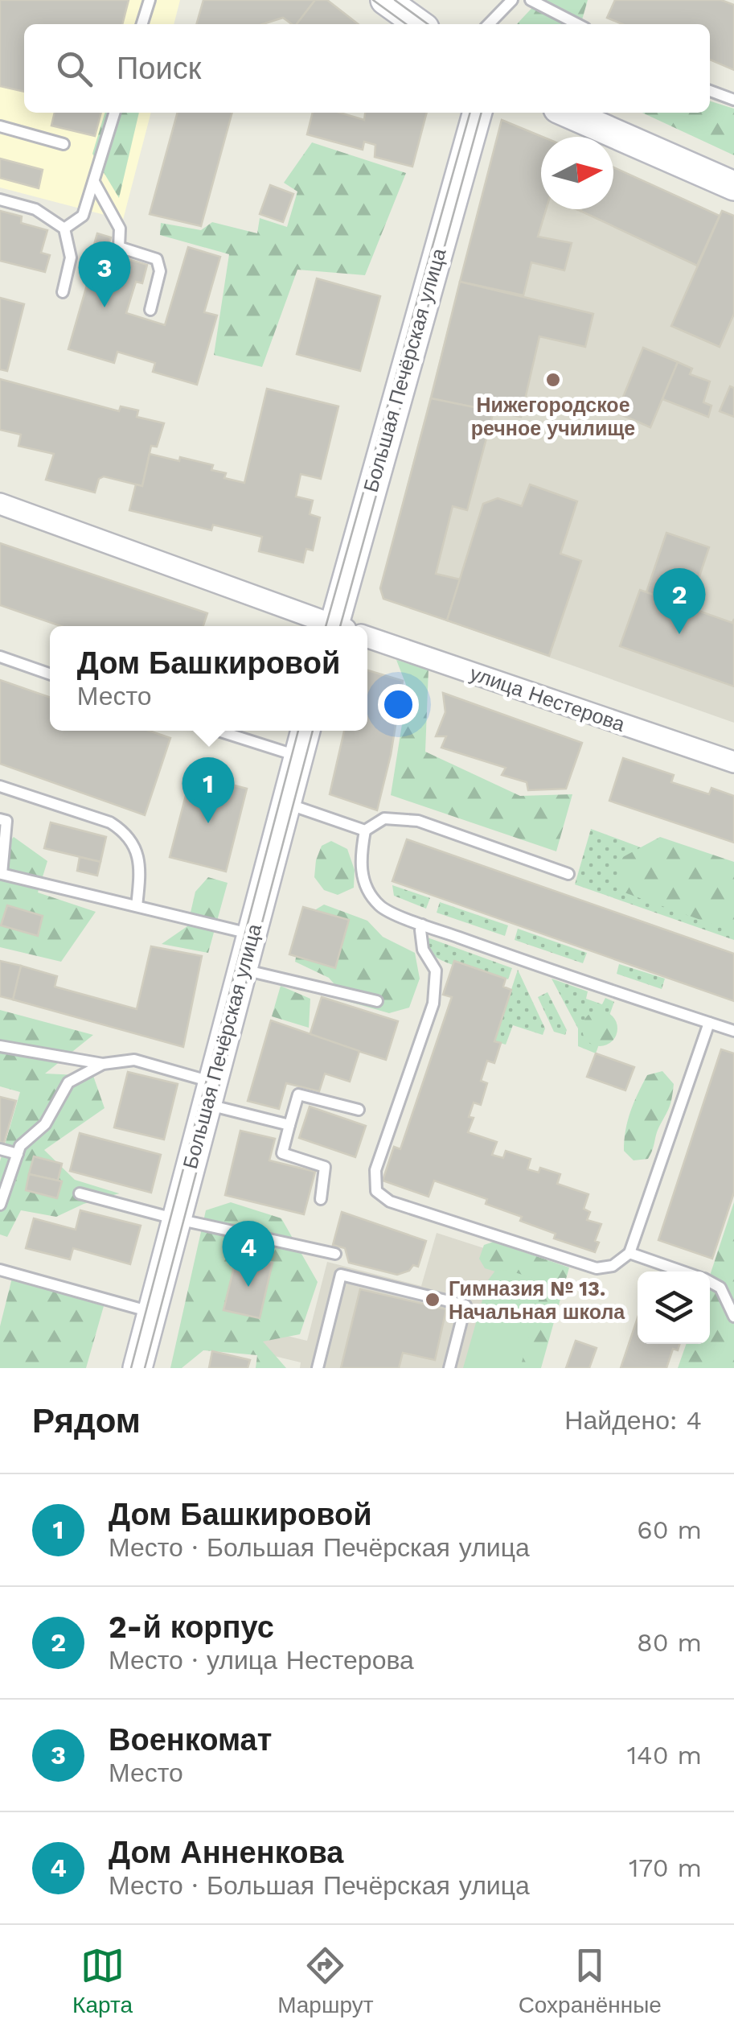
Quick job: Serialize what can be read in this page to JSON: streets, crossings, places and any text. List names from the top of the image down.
{
  "streets": {
    "street": ["Большая Печёрская улица", "улица Нестерова"]
  },
  "places": ["Нижегородское речное училище", "Гимназия № 13. Начальная школа"],
  "north": "right",
  "page": {
    "search": "Поиск",
    "pins": [
      "3",
      "2",
      "1",
      "4"
    ],
    "popup": ["Дом Башкировой", "Место"],
    "heading": ["Рядом", "Найдено: 4"],
    "list": [
      {
        "mark": "1",
        "name": "Дом Башкировой",
        "note": "Место · Большая Печёрская улица",
        "value": "60 m"
      },
      {
        "mark": "2",
        "name": "2-й корпус",
        "note": "Место · улица Нестерова",
        "value": "80 m"
      },
      {
        "mark": "3",
        "name": "Военкомат",
        "note": "Место",
        "value": "140 m"
      },
      {
        "mark": "4",
        "name": "Дом Анненкова",
        "note": "Место · Большая Печёрская улица",
        "value": "170 m"
      }
    ],
    "nav": ["Карта", "Маршрут", "Сохранённые"]
  }
}
